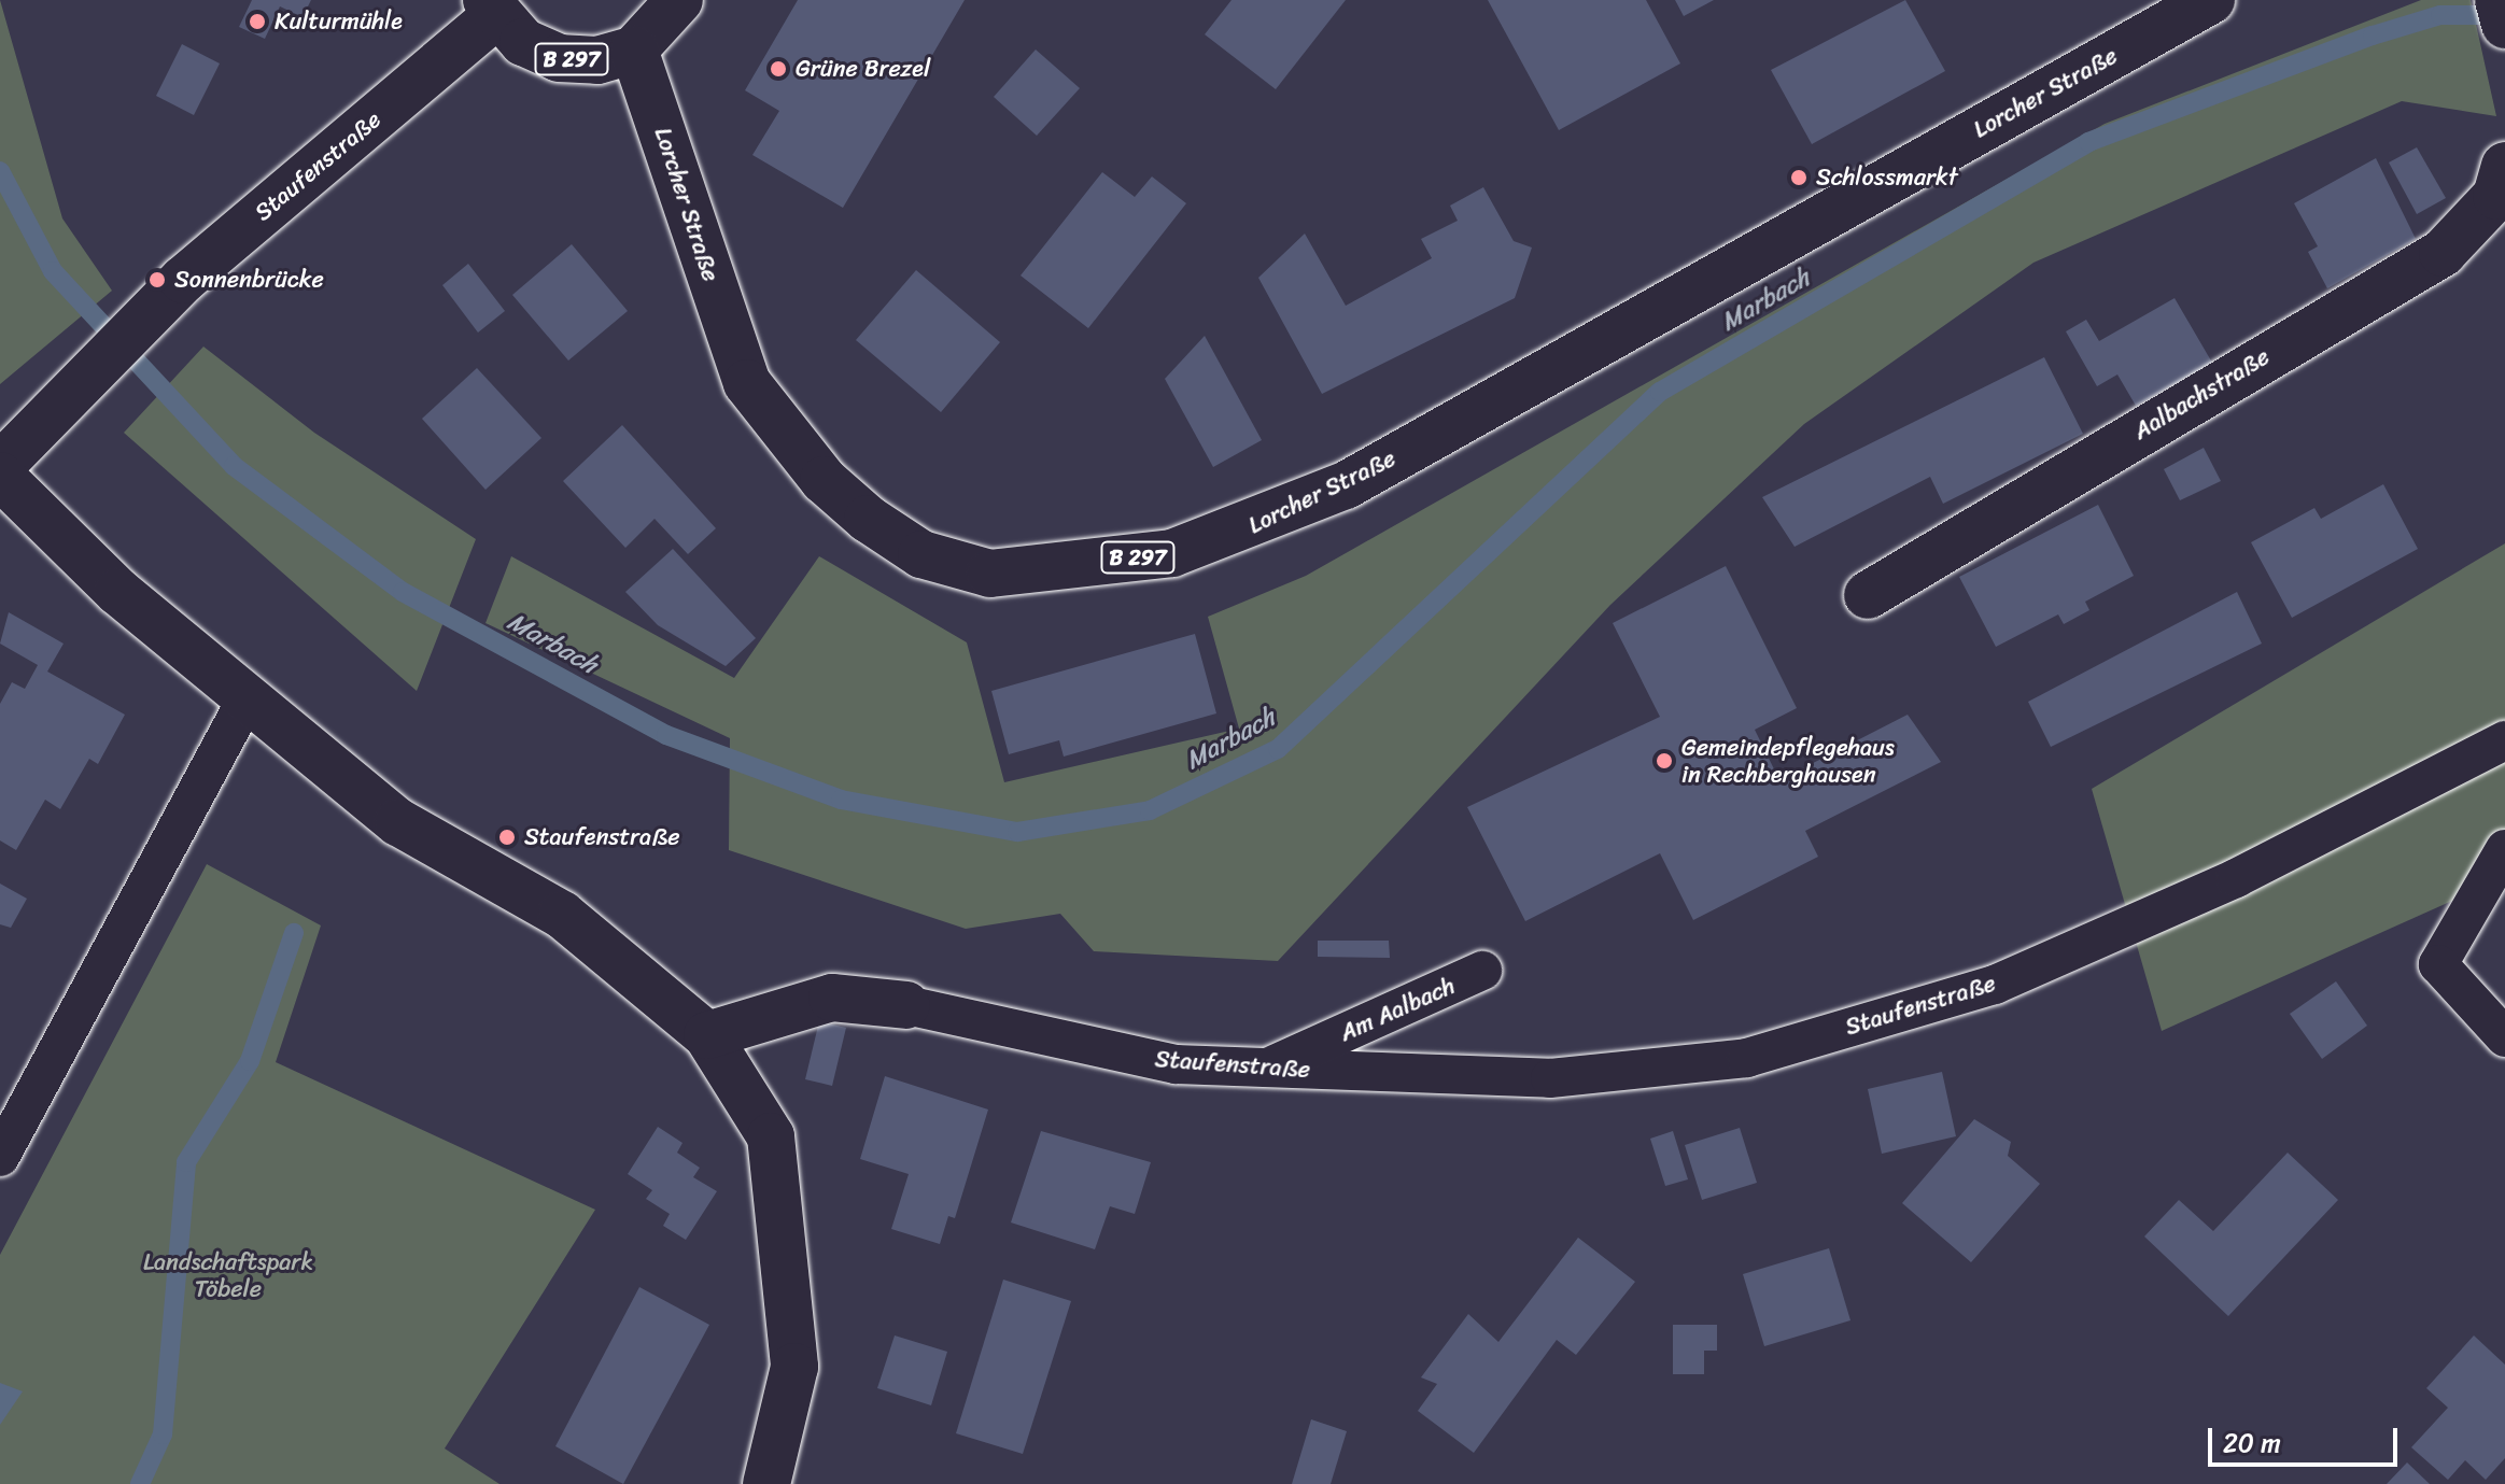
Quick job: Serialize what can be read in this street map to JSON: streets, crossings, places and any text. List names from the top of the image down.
{
  "streets": {
    "street": [
      "B 297",
      "Lorcher Straße",
      "Staufenstraße",
      "Aalbachstraße"
    ],
    "lane": ["Am Aalbach"]
  },
  "crossings": [
    ["B 297", "Lorcher Straße"],
    ["B 297", "Staufenstraße"],
    ["Staufenstraße", "Am Aalbach"]
  ],
  "water": ["Marbach"],
  "parks": ["Landschaftspark Töbele"],
  "places": [
    "Kulturmühle",
    "Grüne Brezel",
    "Schlossmarkt",
    "Sonnenbrücke",
    "Gemeindepflegehaus in Rechberghausen",
    "Staufenstraße"
  ],
  "scale_bar": "20 m"
}
